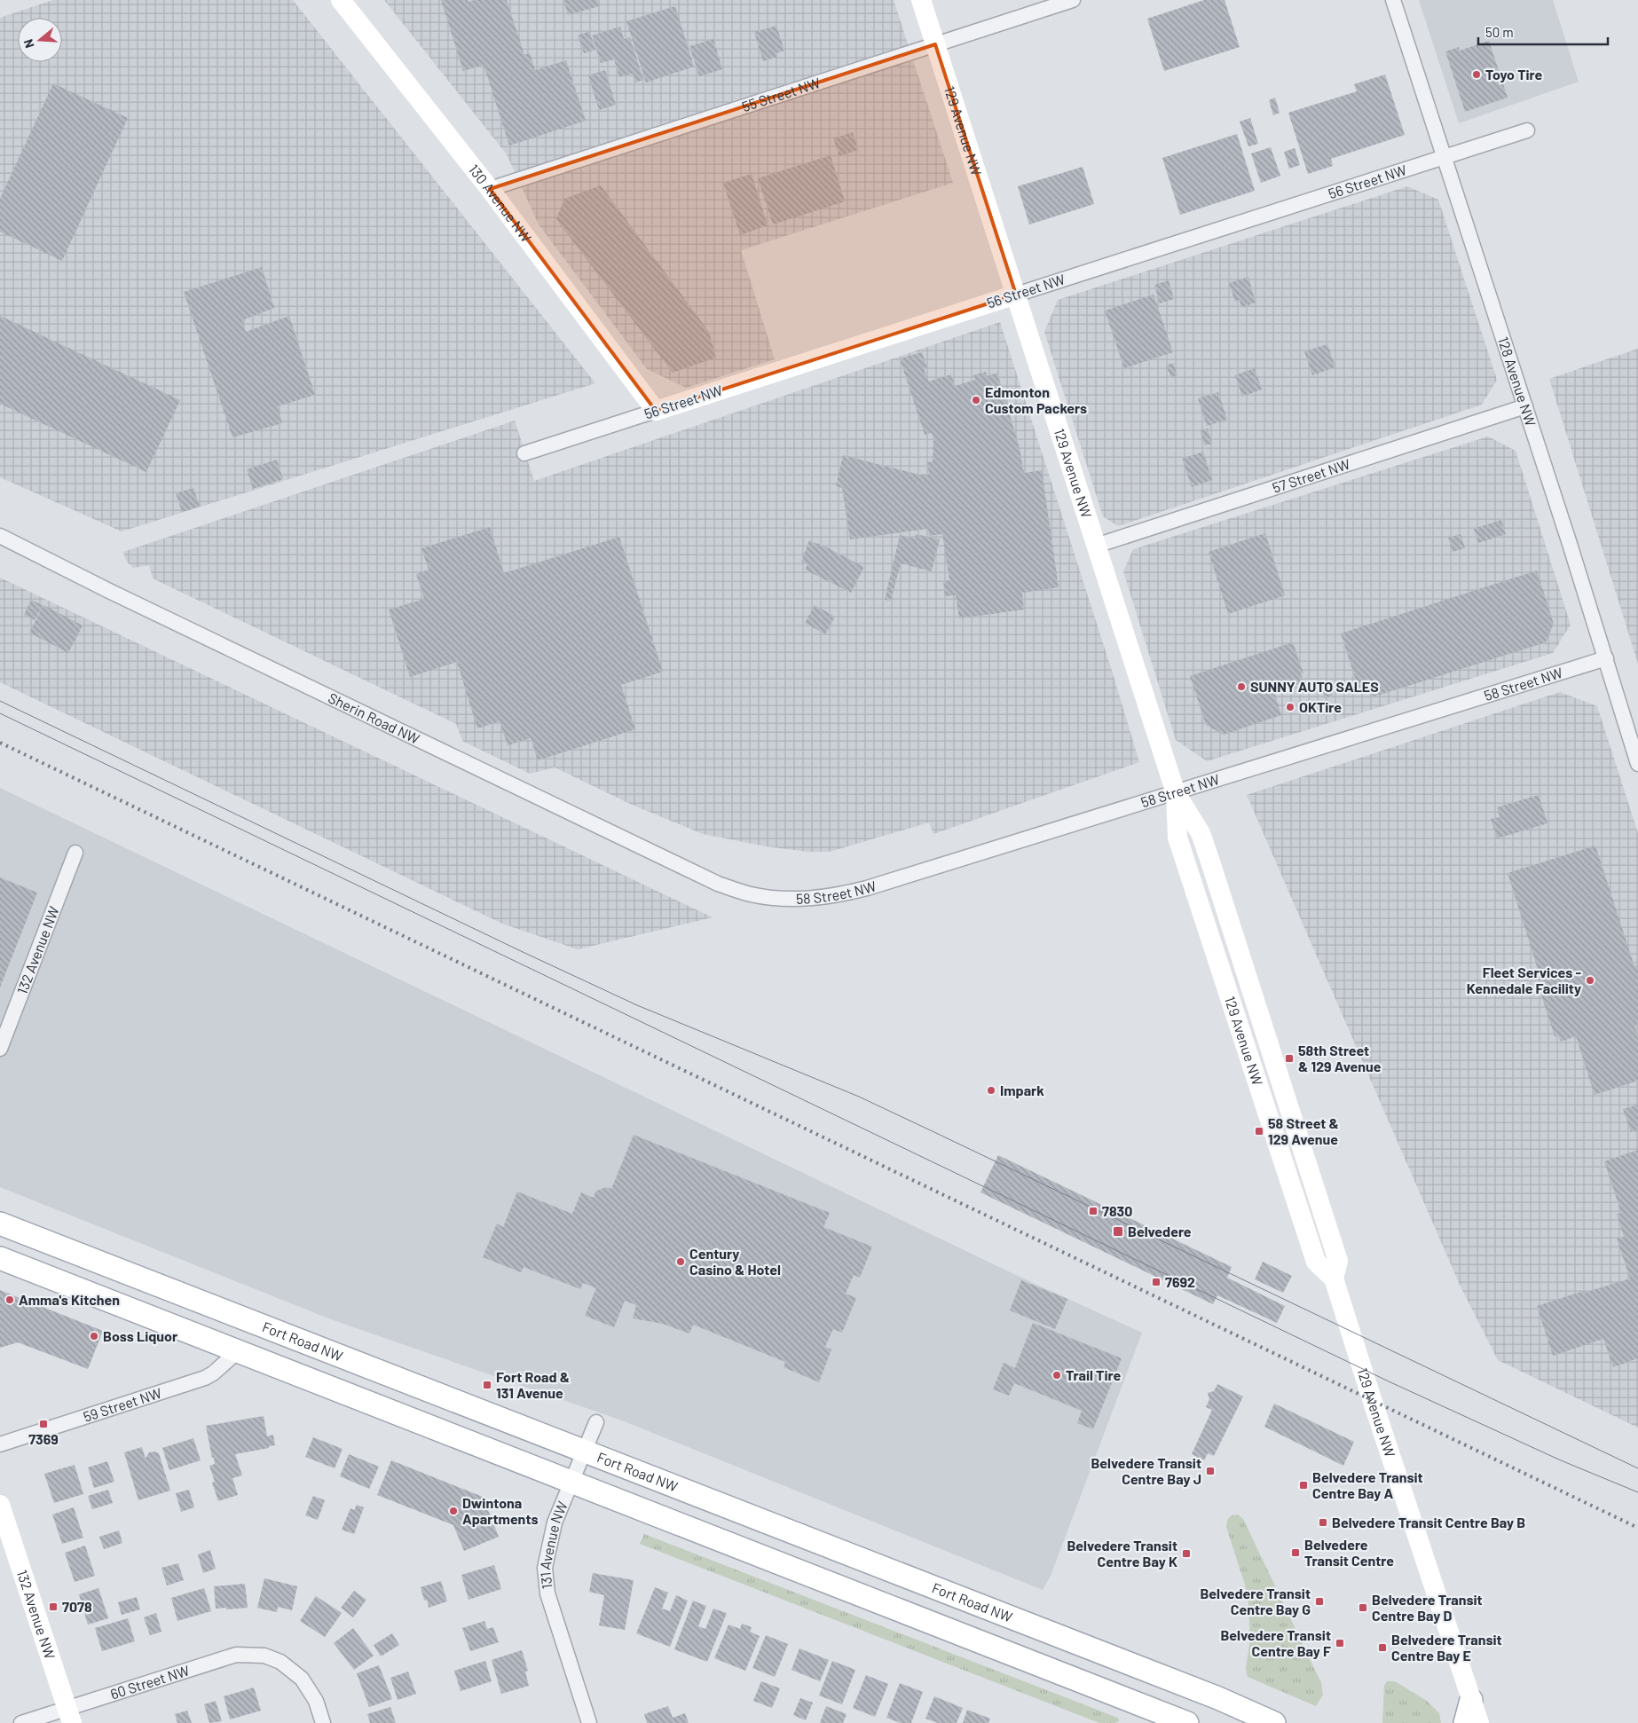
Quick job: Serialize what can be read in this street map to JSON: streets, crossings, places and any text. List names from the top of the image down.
{
  "streets": {
    "main road": ["Fort Road NW"],
    "street": [
      "55 Street NW",
      "129 Avenue NW",
      "56 Street NW",
      "130 Avenue NW",
      "128 Avenue NW",
      "57 Street NW",
      "58 Street NW",
      "Sherin Road NW",
      "132 Avenue NW",
      "59 Street NW",
      "131 Avenue NW",
      "60 Street NW"
    ]
  },
  "crossings": [
    ["55 Street NW", "129 Avenue NW"],
    ["55 Street NW", "130 Avenue NW"],
    ["129 Avenue NW", "56 Street NW"],
    ["129 Avenue NW", "57 Street NW"],
    ["129 Avenue NW", "58 Street NW"],
    ["56 Street NW", "130 Avenue NW"],
    ["56 Street NW", "128 Avenue NW"],
    ["128 Avenue NW", "57 Street NW"],
    ["128 Avenue NW", "58 Street NW"],
    ["58 Street NW", "Sherin Road NW"],
    ["132 Avenue NW", "60 Street NW"],
    ["Fort Road NW", "131 Avenue NW"]
  ],
  "places": {
    "other": [
      "Toyo Tire",
      "Edmonton Custom Packers",
      "SUNNY AUTO SALES",
      "OKTire",
      "Fleet Services - Kennedale Facility",
      "Impark",
      "Century Casino & Hotel",
      "Amma's Kitchen",
      "Boss Liquor",
      "Trail Tire",
      "Dwintona Apartments"
    ],
    "transit": [
      "58th Street & 129 Avenue",
      "58 Street & 129 Avenue",
      "7830",
      "Belvedere",
      "7692",
      "Fort Road & 131 Avenue",
      "7369",
      "Belvedere Transit Centre Bay J",
      "Belvedere Transit Centre Bay A",
      "Belvedere Transit Centre Bay B",
      "Belvedere Transit Centre",
      "Belvedere Transit Centre Bay K",
      "Belvedere Transit Centre Bay G",
      "7078",
      "Belvedere Transit Centre Bay D",
      "Belvedere Transit Centre Bay F",
      "Belvedere Transit Centre Bay E"
    ]
  },
  "scale_bar": "50 m",
  "north": "left"
}
